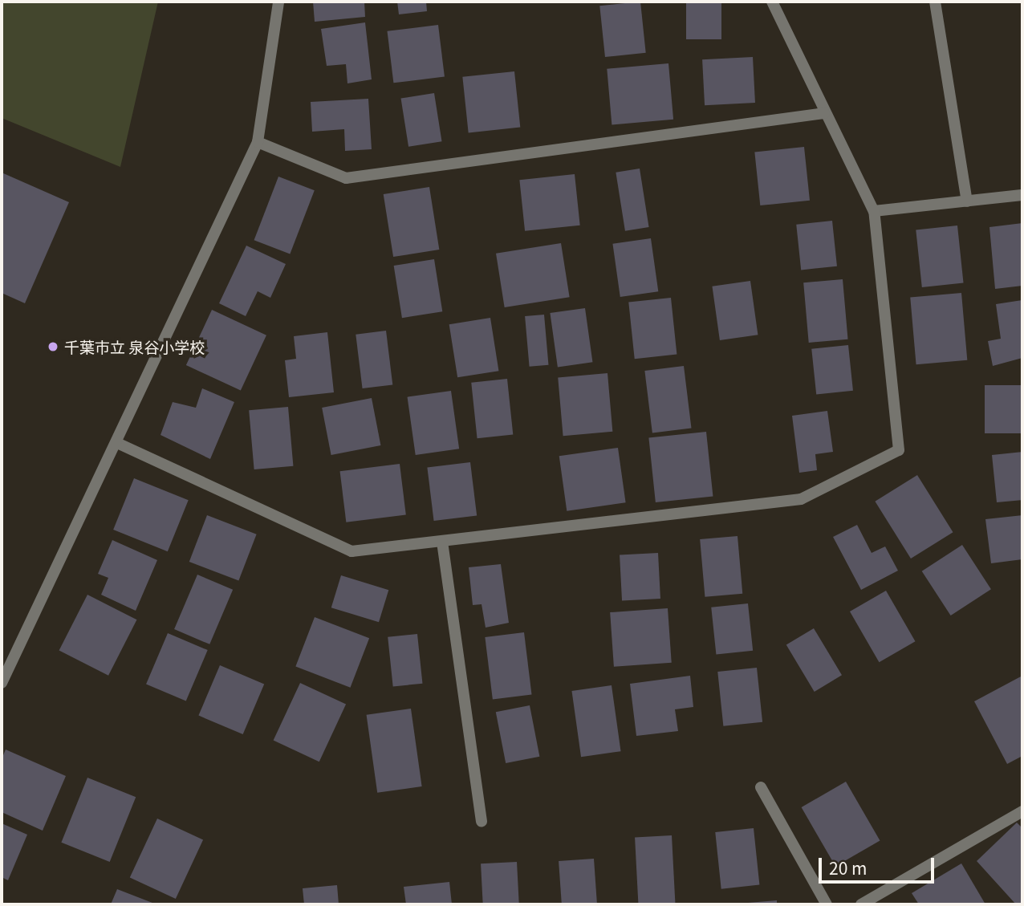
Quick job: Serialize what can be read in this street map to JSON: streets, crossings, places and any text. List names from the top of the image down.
{
  "places": ["千葉市立 泉谷小学校"],
  "scale_bar": "20 m"
}
